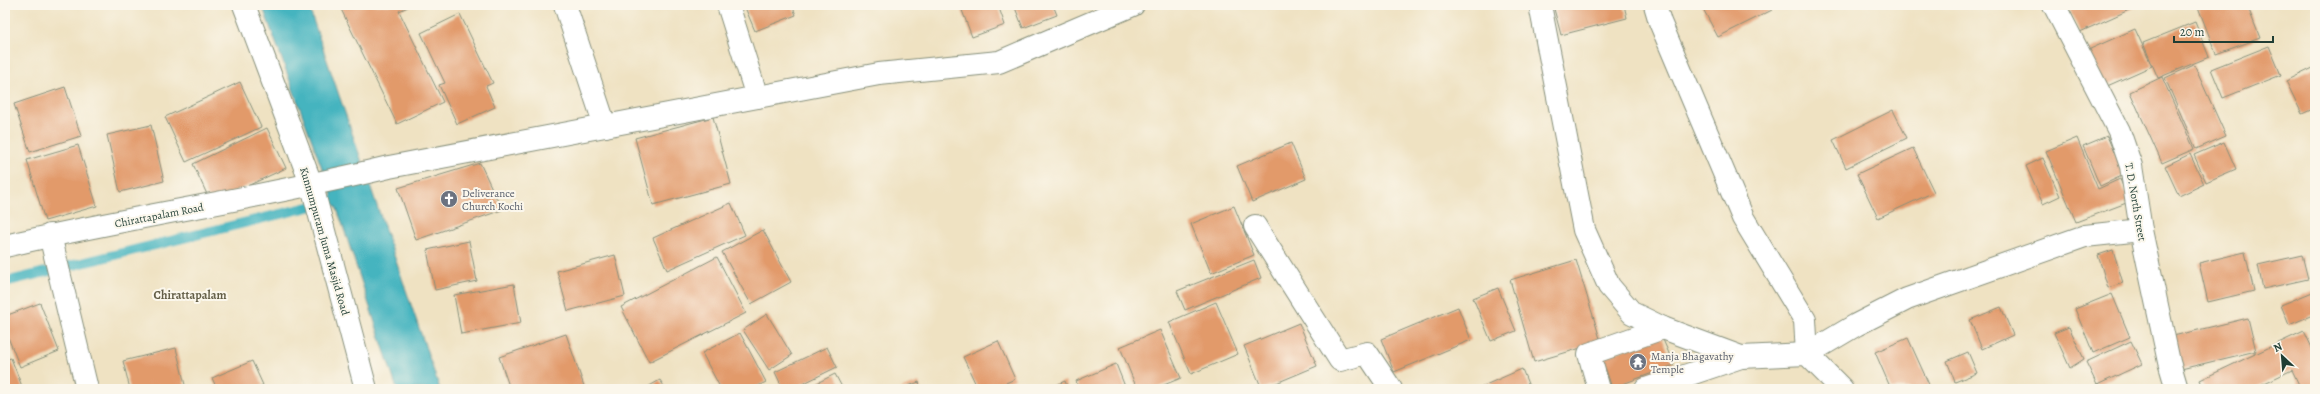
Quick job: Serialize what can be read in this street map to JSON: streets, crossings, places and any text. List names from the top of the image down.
{
  "streets": {
    "street": ["T. D. North Street", "Chirattapalam Road", "Kunnumpuram Juma Masjid Road"]
  },
  "crossings": [
    ["Chirattapalam Road", "Kunnumpuram Juma Masjid Road"]
  ],
  "districts": ["Chirattapalam"],
  "places": {
    "church": ["Deliverance Church Kochi"],
    "temple": ["Manja Bhagavathy Temple"]
  },
  "scale_bar": "20 m",
  "north": "top left"
}
